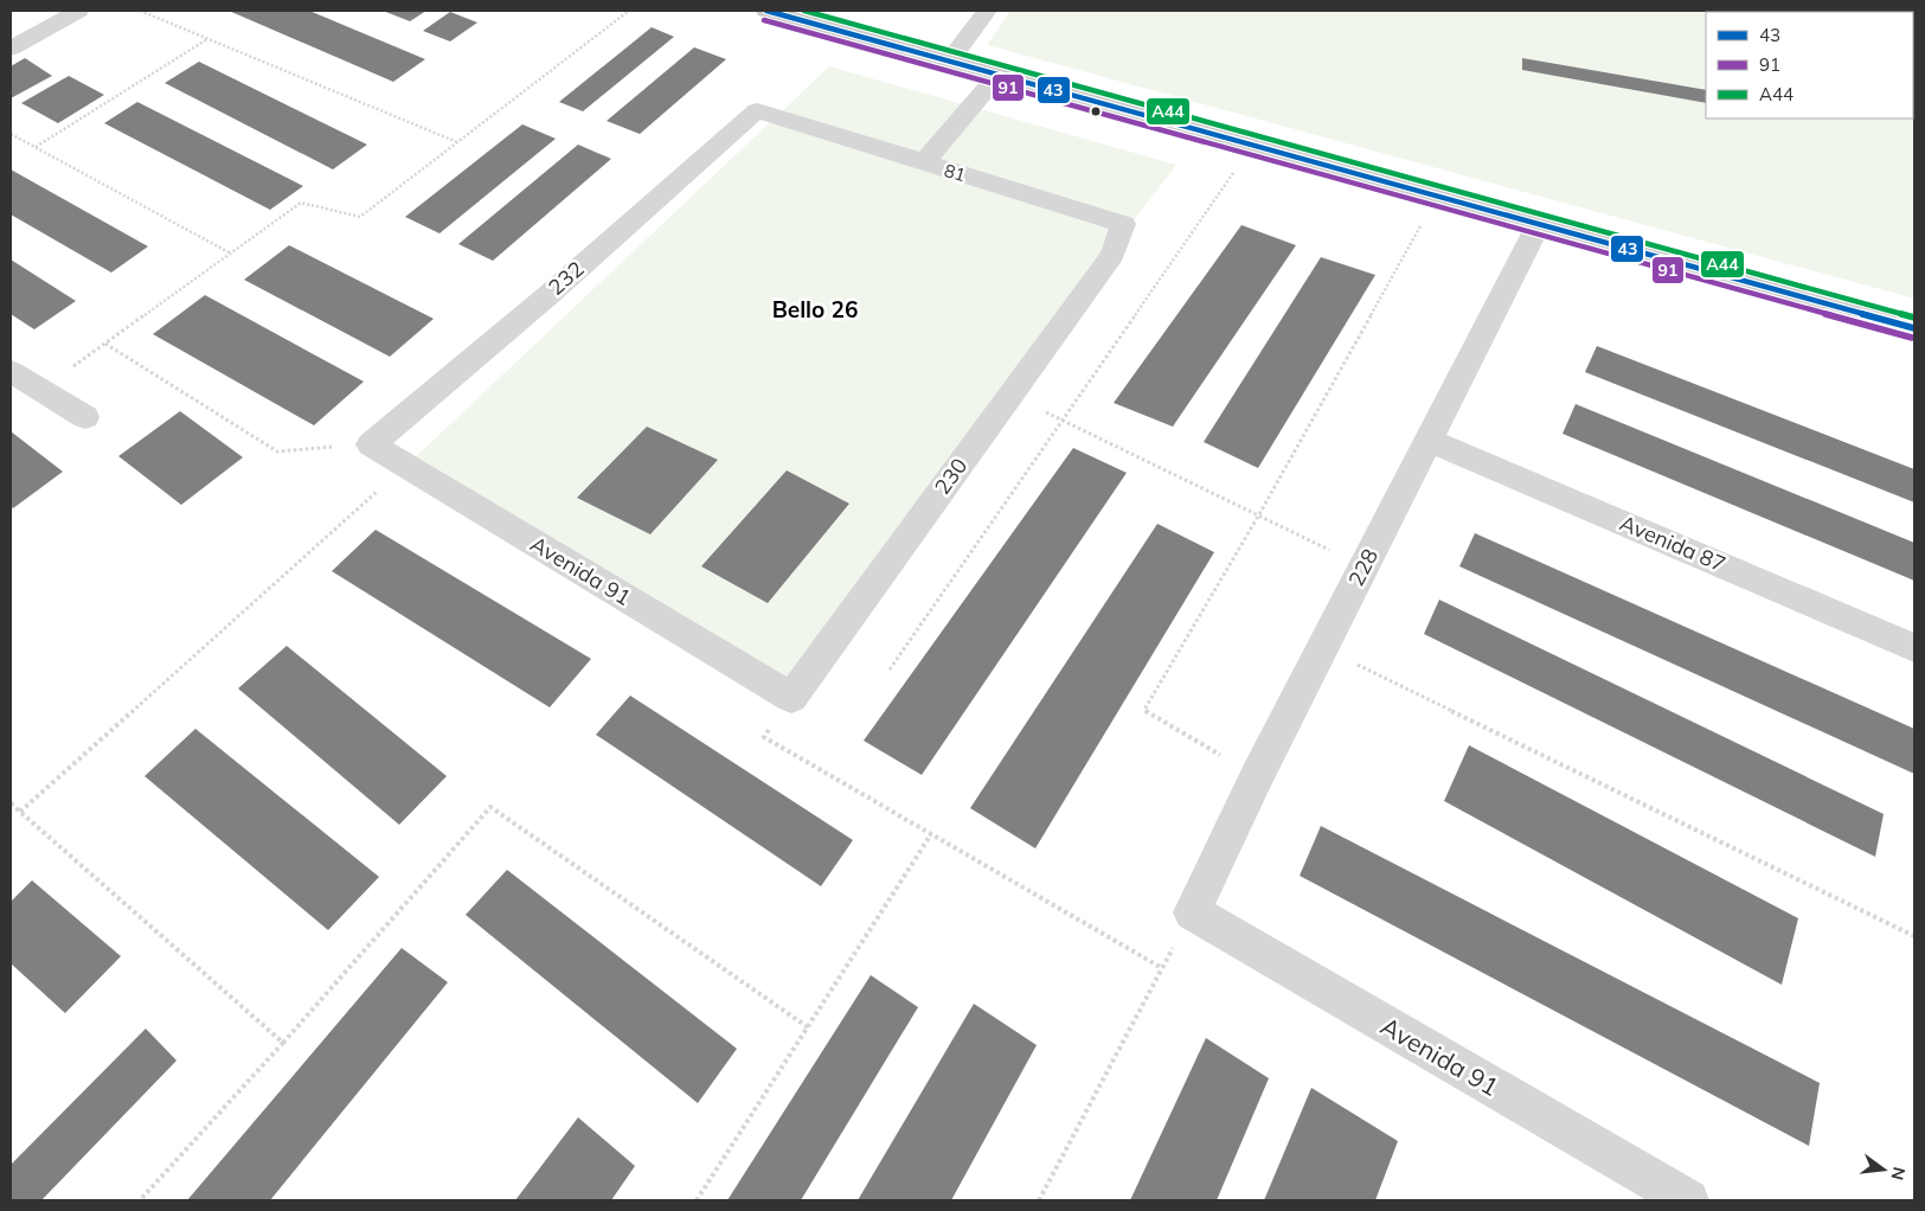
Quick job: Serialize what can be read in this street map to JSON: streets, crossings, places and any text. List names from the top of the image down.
{
  "streets": {
    "street": [
      "81",
      "232",
      "230",
      "Avenida 87",
      "228",
      "Avenida 91"
    ]
  },
  "crossings": [
    ["81", "232"],
    ["81", "230"],
    ["232", "Avenida 91"],
    ["230", "Avenida 91"],
    ["Avenida 87", "228"],
    ["228", "Avenida 91"]
  ],
  "districts": ["Bello 26"],
  "lines": ["transit line 43", "transit line A44", "transit line 91"],
  "legend": ["43", "91", "A44"],
  "north": "right"
}
